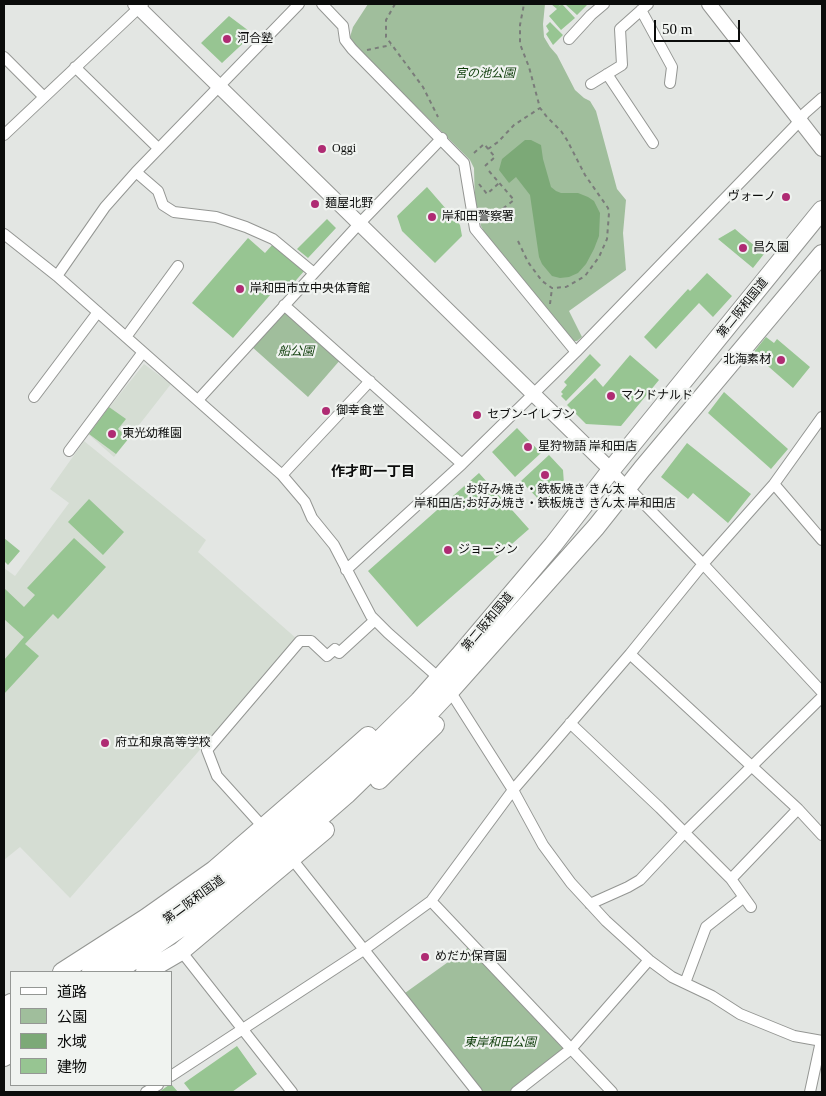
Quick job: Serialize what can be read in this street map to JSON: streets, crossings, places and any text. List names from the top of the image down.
{
  "streets": {
    "highway": ["第二阪和国道"]
  },
  "districts": ["作才町一丁目"],
  "parks": ["宮の池公園", "船公園", "東岸和田公園"],
  "places": [
    "河合塾",
    "Oggi",
    "ヴォーノ",
    "麺屋北野",
    "岸和田警察署",
    "昌久園",
    "岸和田市立中央体育館",
    "北海素材",
    "マクドナルド",
    "御幸食堂",
    "セブン-イレブン",
    "東光幼稚園",
    "星狩物語 岸和田店",
    "お好み焼き・鉄板焼き きん太 岸和田店;お好み焼き・鉄板焼き きん太 岸和田店",
    "ジョーシン",
    "府立和泉高等学校",
    "めだか保育園"
  ],
  "legend": [
    "道路",
    "公園",
    "水域",
    "建物"
  ],
  "scale_bar": "50 m"
}
